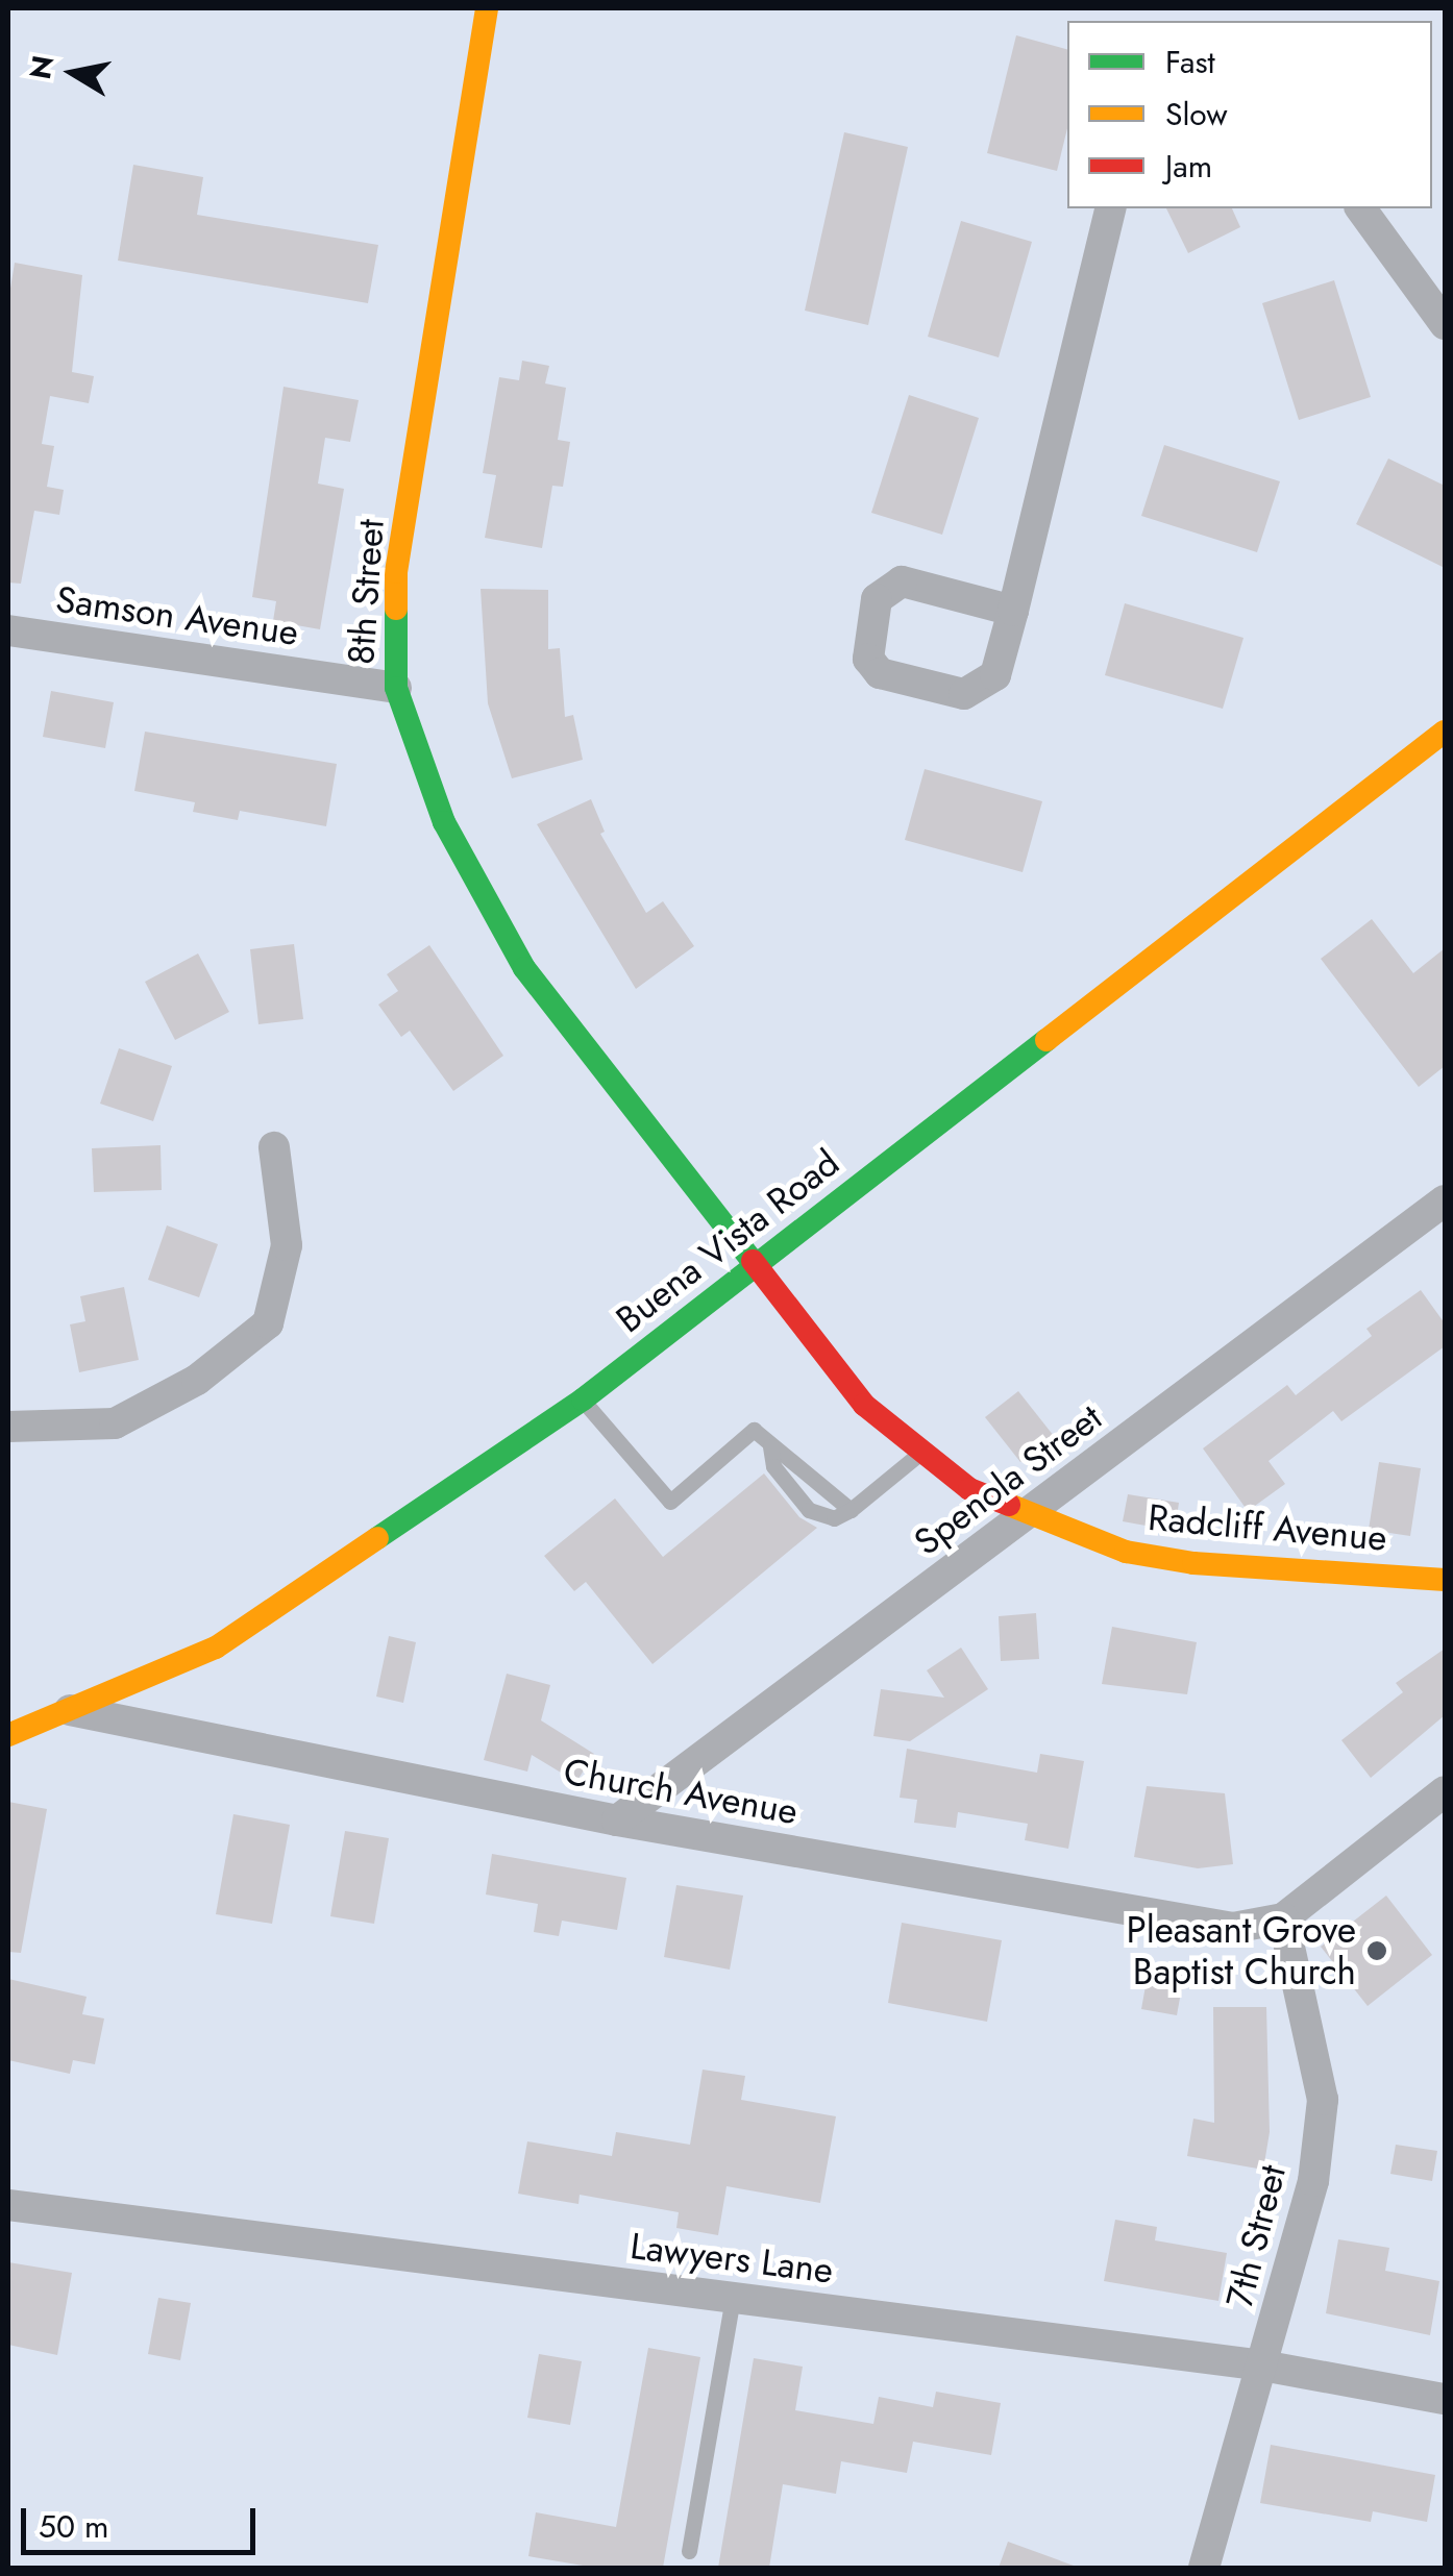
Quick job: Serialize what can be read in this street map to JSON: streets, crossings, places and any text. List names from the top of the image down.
{
  "streets": {
    "street": [
      "8th Street",
      "Samson Avenue",
      "Buena Vista Road",
      "Spenola Street",
      "Radcliff Avenue",
      "Church Avenue",
      "7th Street",
      "Lawyers Lane"
    ]
  },
  "crossings": [
    ["8th Street", "Samson Avenue"],
    ["8th Street", "Buena Vista Road"],
    ["8th Street", "Radcliff Avenue"],
    ["Buena Vista Road", "Radcliff Avenue"],
    ["Buena Vista Road", "Church Avenue"],
    ["Spenola Street", "Radcliff Avenue"],
    ["Spenola Street", "Church Avenue"],
    ["Church Avenue", "7th Street"],
    ["7th Street", "Lawyers Lane"]
  ],
  "places": ["Pleasant Grove Baptist Church"],
  "legend": ["Fast", "Slow", "Jam"],
  "scale_bar": "50 m",
  "north": "left"
}
